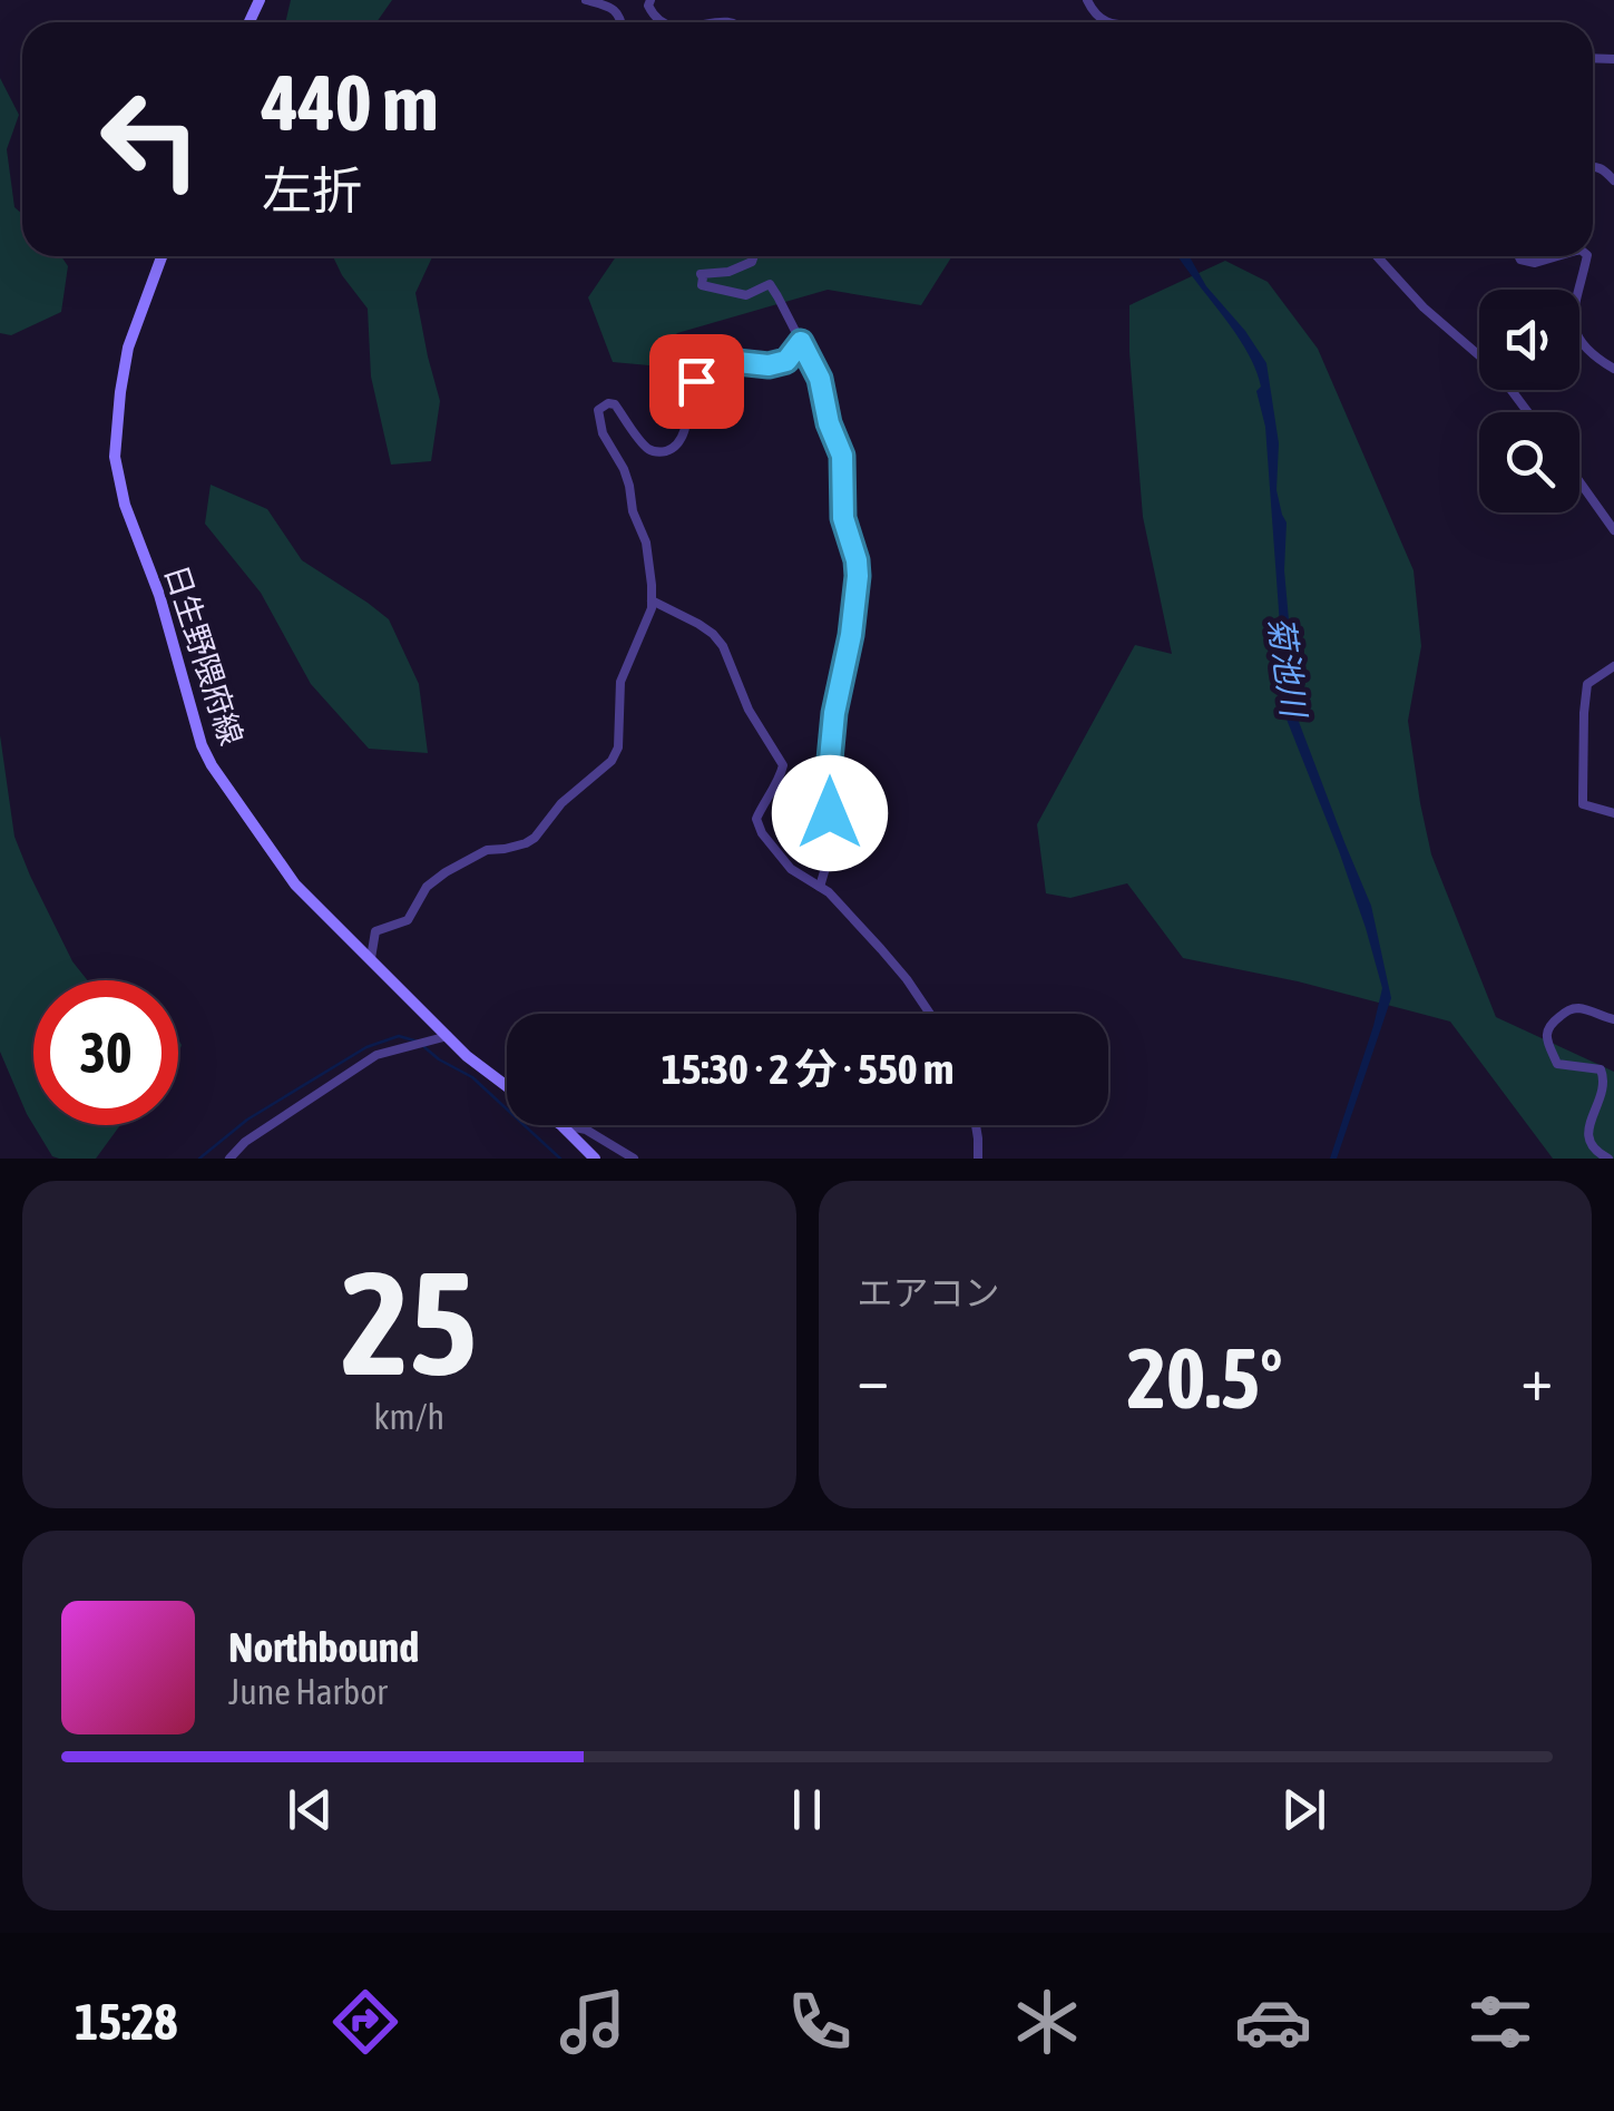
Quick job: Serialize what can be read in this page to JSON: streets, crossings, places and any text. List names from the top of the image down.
{
  "streets": {
    "main road": ["日生野隈府線"]
  },
  "water": ["菊池川"],
  "page": {
    "turn": ["440 m", "左折"],
    "limit": "30",
    "trip": "15:30 · 2 分 · 550 m",
    "tile": [
      ["25", "km/h"],
      "エアコン"
    ],
    "heat": ["−", "20.5°", "+"],
    "song": ["Northbound", "June Harbor"],
    "tabs": "15:28"
  }
}
